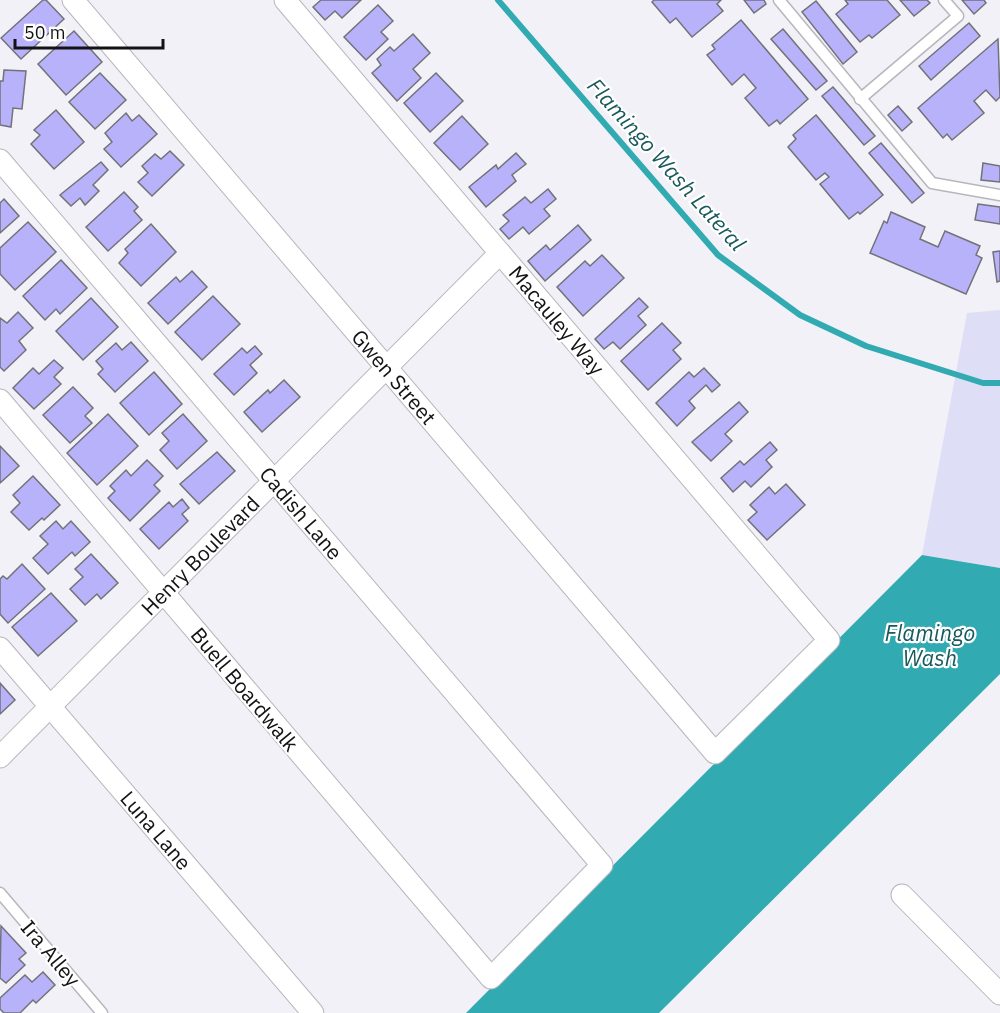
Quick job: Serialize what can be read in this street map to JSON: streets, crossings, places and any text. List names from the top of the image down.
{
  "streets": {
    "street": [
      "Macauley Way",
      "Gwen Street",
      "Cadish Lane",
      "Henry Boulevard",
      "Buell Boardwalk",
      "Luna Lane"
    ],
    "lane": ["Ira Alley"]
  },
  "crossings": [
    ["Macauley Way", "Gwen Street"],
    ["Macauley Way", "Henry Boulevard"],
    ["Gwen Street", "Henry Boulevard"],
    ["Cadish Lane", "Henry Boulevard"],
    ["Cadish Lane", "Buell Boardwalk"],
    ["Henry Boulevard", "Buell Boardwalk"],
    ["Henry Boulevard", "Luna Lane"]
  ],
  "water": ["Flamingo Wash Lateral", "Flamingo Wash"],
  "scale_bar": "50 m"
}
